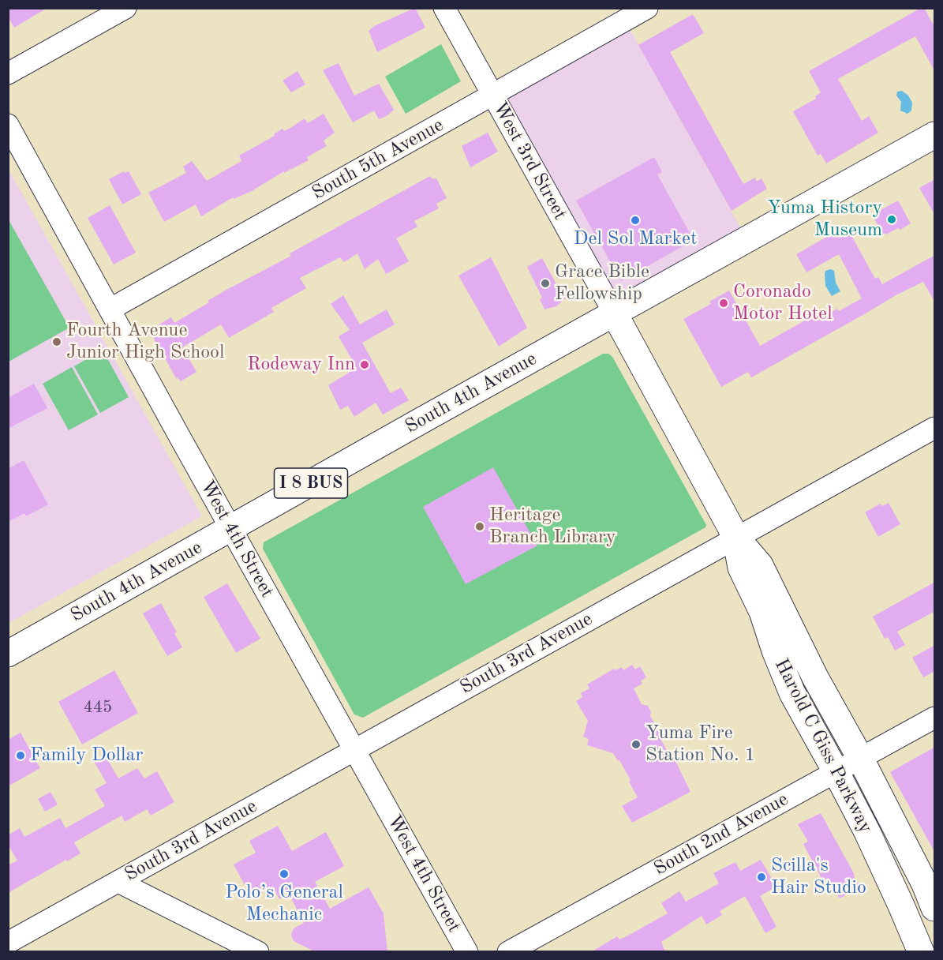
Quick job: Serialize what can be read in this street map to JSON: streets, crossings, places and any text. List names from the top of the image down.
{
  "streets": {
    "main road": ["South 4th Avenue", "I 8 BUS", "Harold C Giss Parkway"],
    "street": [
      "South 5th Avenue",
      "West 3rd Street",
      "West 4th Street",
      "South 3rd Avenue",
      "South 2nd Avenue"
    ]
  },
  "crossings": [
    ["South 5th Avenue", "West 3rd Street"],
    ["South 5th Avenue", "West 4th Street"],
    ["West 3rd Street", "South 4th Avenue"],
    ["West 3rd Street", "Harold C Giss Parkway"],
    ["South 4th Avenue", "West 4th Street"],
    ["South 4th Avenue", "Harold C Giss Parkway"],
    ["West 4th Street", "South 3rd Avenue"],
    ["South 3rd Avenue", "Harold C Giss Parkway"],
    ["Harold C Giss Parkway", "South 2nd Avenue"]
  ],
  "places": [
    "Yuma History Museum",
    "Del Sol Market",
    "Grace Bible Fellowship",
    "Coronado Motor Hotel",
    "Fourth Avenue Junior High School",
    "Rodeway Inn",
    "Heritage Branch Library",
    "Yuma Fire Station No. 1",
    "Family Dollar",
    "Polo’s General Mechanic",
    "Scilla's Hair Studio"
  ],
  "house_numbers": ["445"]
}
